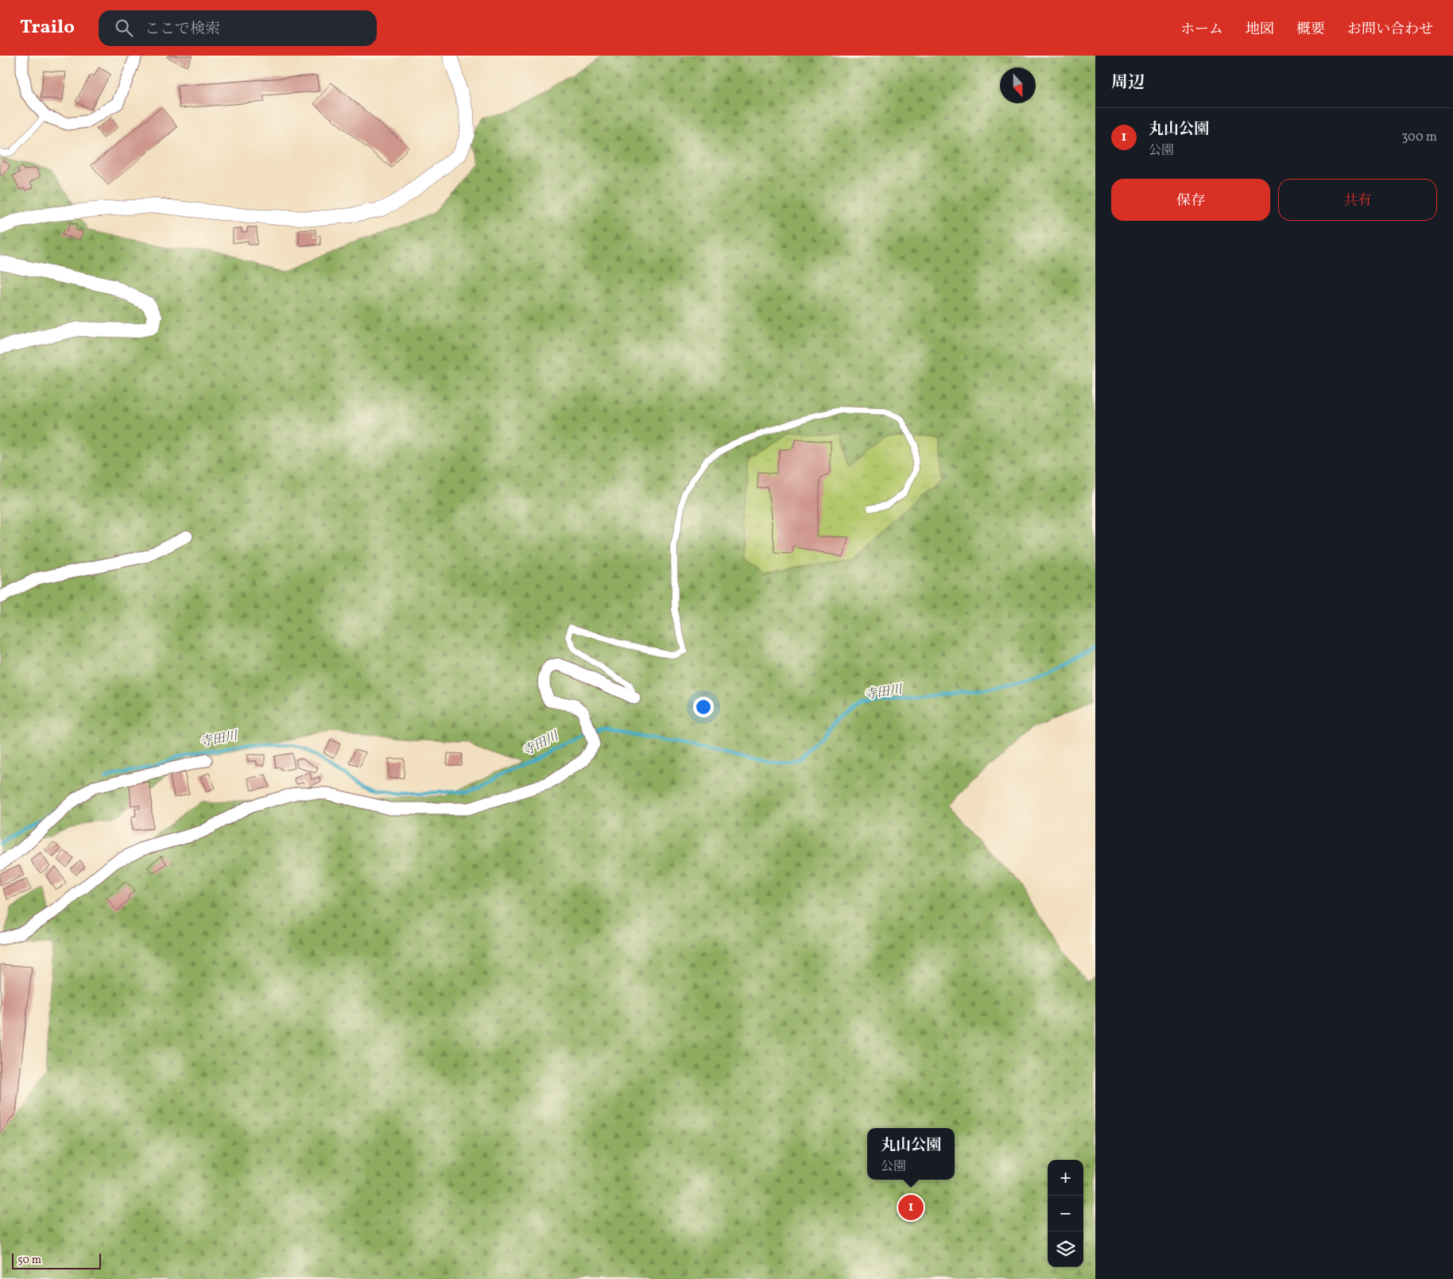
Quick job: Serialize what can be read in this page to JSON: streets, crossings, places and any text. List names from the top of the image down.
{
  "water": ["寺田川"],
  "scale_bar": "50 m",
  "north": "bottom",
  "page": {
    "header": "Trailo",
    "search": "ここで検索",
    "nav": [
      "ホーム",
      "地図",
      "概要",
      "お問い合わせ"
    ],
    "heading": "周辺",
    "list": [
      {
        "mark": "1",
        "name": "丸山公園",
        "note": "公園",
        "value": "300 m"
      }
    ],
    "buttons": ["保存", "共有"],
    "popup": ["丸山公園", "公園"],
    "map_buttons": ["+", "−"],
    "pins": "1",
    "scale": "50 m"
  }
}
